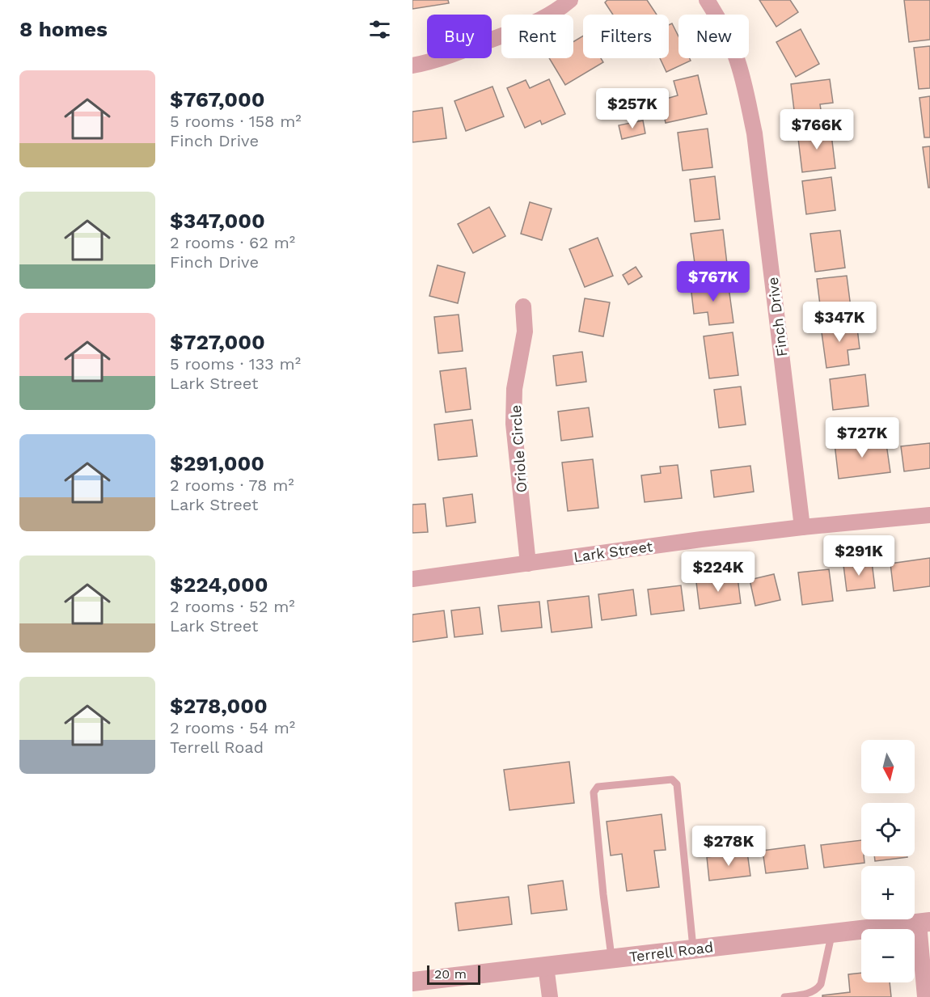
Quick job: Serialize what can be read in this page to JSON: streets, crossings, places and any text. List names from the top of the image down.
{
  "streets": {
    "street": [
      "Finch Drive",
      "Oriole Circle",
      "Lark Street",
      "Terrell Road"
    ]
  },
  "crossings": [
    ["Finch Drive", "Lark Street"],
    ["Oriole Circle", "Lark Street"]
  ],
  "scale_bar": "20 m",
  "north": "bottom",
  "page": {
    "heading": "8 homes",
    "chip": [
      "Buy",
      "Rent",
      "Filters",
      "New"
    ],
    "list": [
      {
        "name": "$767,000",
        "note": "5 rooms · 158 m² · Finch Drive"
      },
      {
        "name": "$347,000",
        "note": "2 rooms · 62 m² · Finch Drive"
      },
      {
        "name": "$727,000",
        "note": "5 rooms · 133 m² · Lark Street"
      },
      {
        "name": "$291,000",
        "note": "2 rooms · 78 m² · Lark Street"
      },
      {
        "name": "$224,000",
        "note": "2 rooms · 52 m² · Lark Street"
      },
      {
        "name": "$278,000",
        "note": "2 rooms · 54 m² · Terrell Road"
      }
    ],
    "price": [
      "$257K",
      "$766K",
      "$767K",
      "$347K",
      "$727K",
      "$291K",
      "$224K",
      "$278K"
    ],
    "map_buttons": ["+", "−"],
    "scale": "20 m"
  }
}
